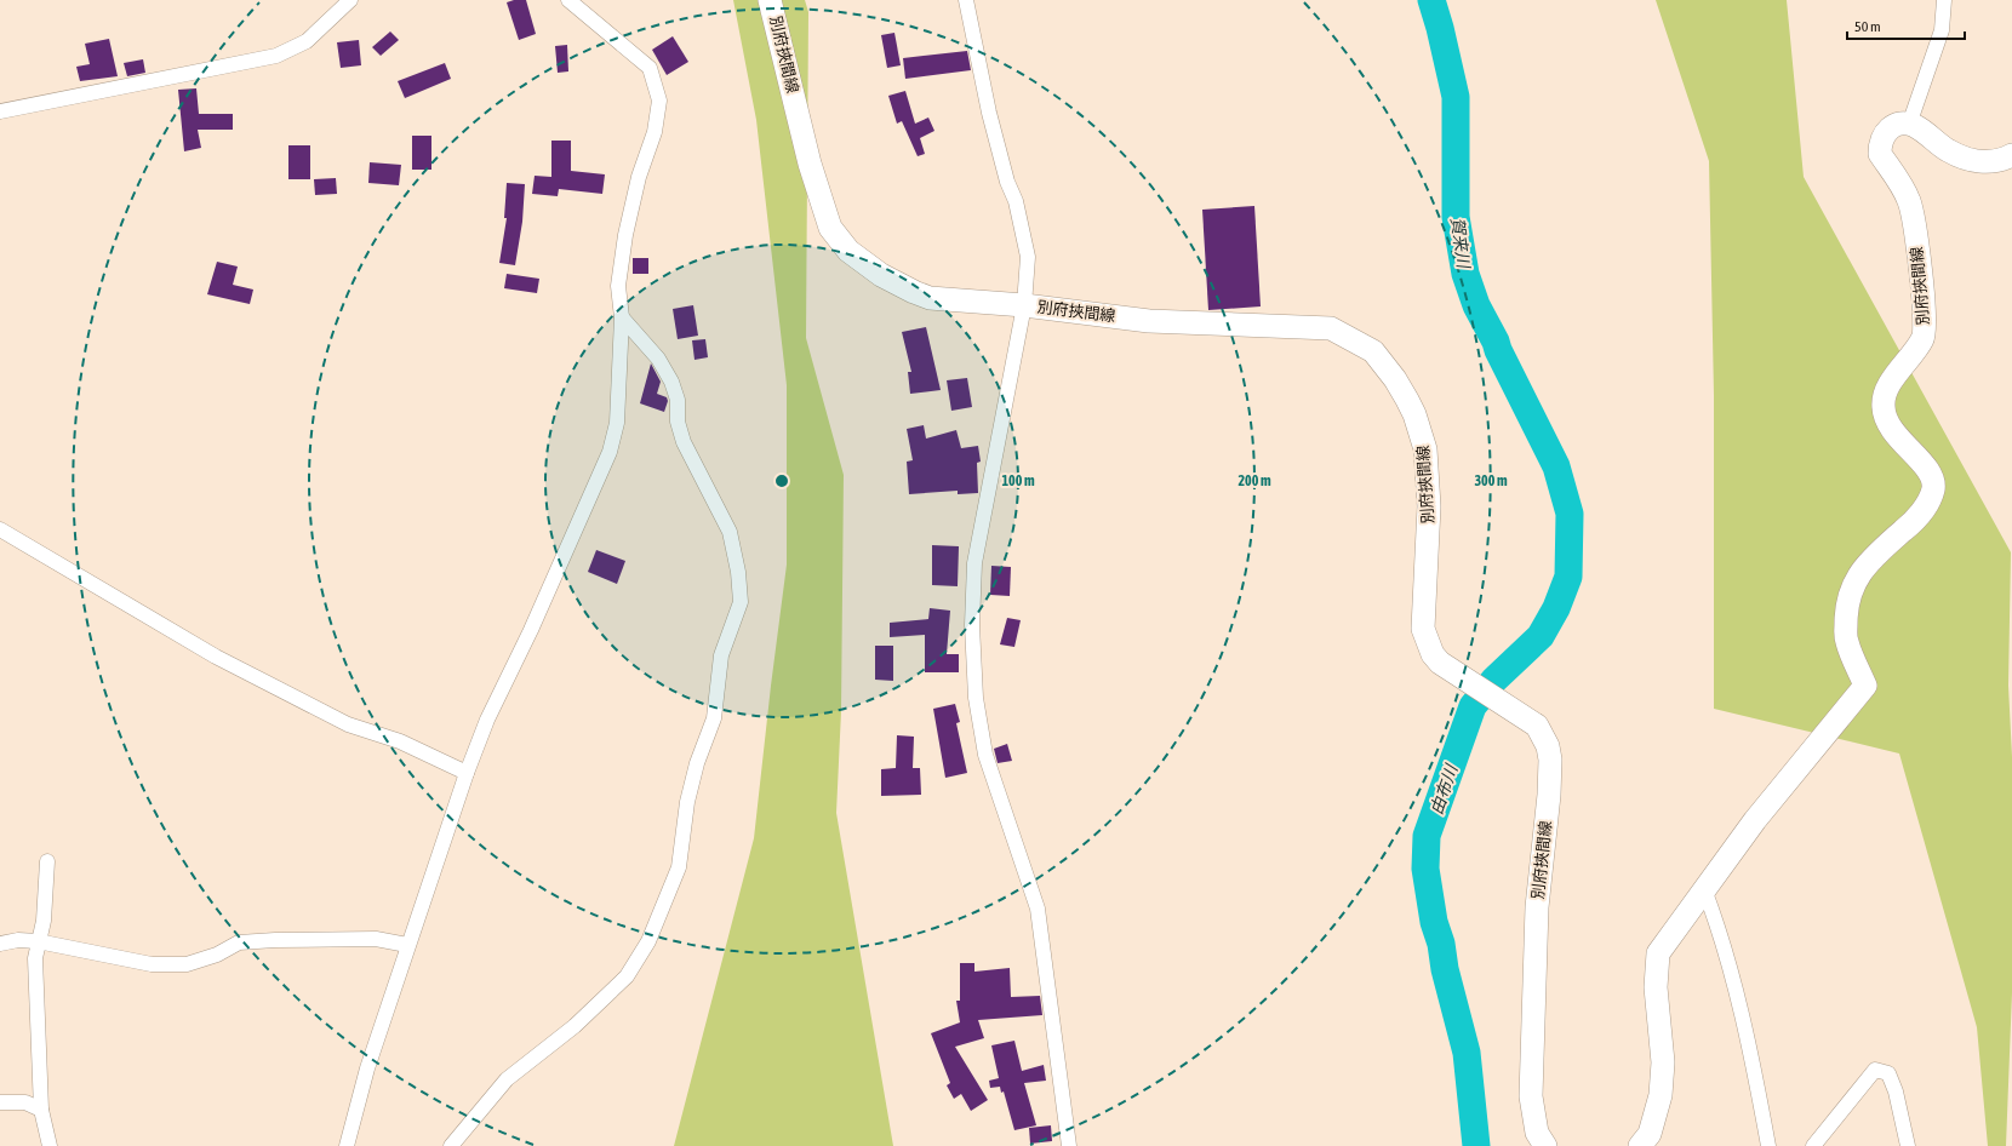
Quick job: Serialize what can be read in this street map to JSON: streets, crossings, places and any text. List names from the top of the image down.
{
  "streets": {
    "main road": ["別府挾間線"]
  },
  "water": ["賀来川", "由布川"],
  "scale_bar": "50 m",
  "rings": ["100 m", "200 m", "300 m"]
}
